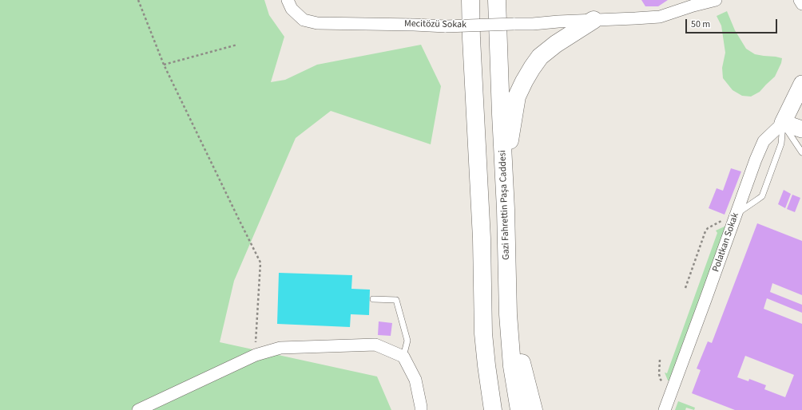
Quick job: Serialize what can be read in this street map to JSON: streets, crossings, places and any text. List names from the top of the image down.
{
  "streets": {
    "highway": ["Gazi Fahrettin Paşa Caddesi"],
    "main road": ["Polatkan Sokak"],
    "street": ["Mecitözü Sokak"]
  },
  "scale_bar": "50 m"
}
